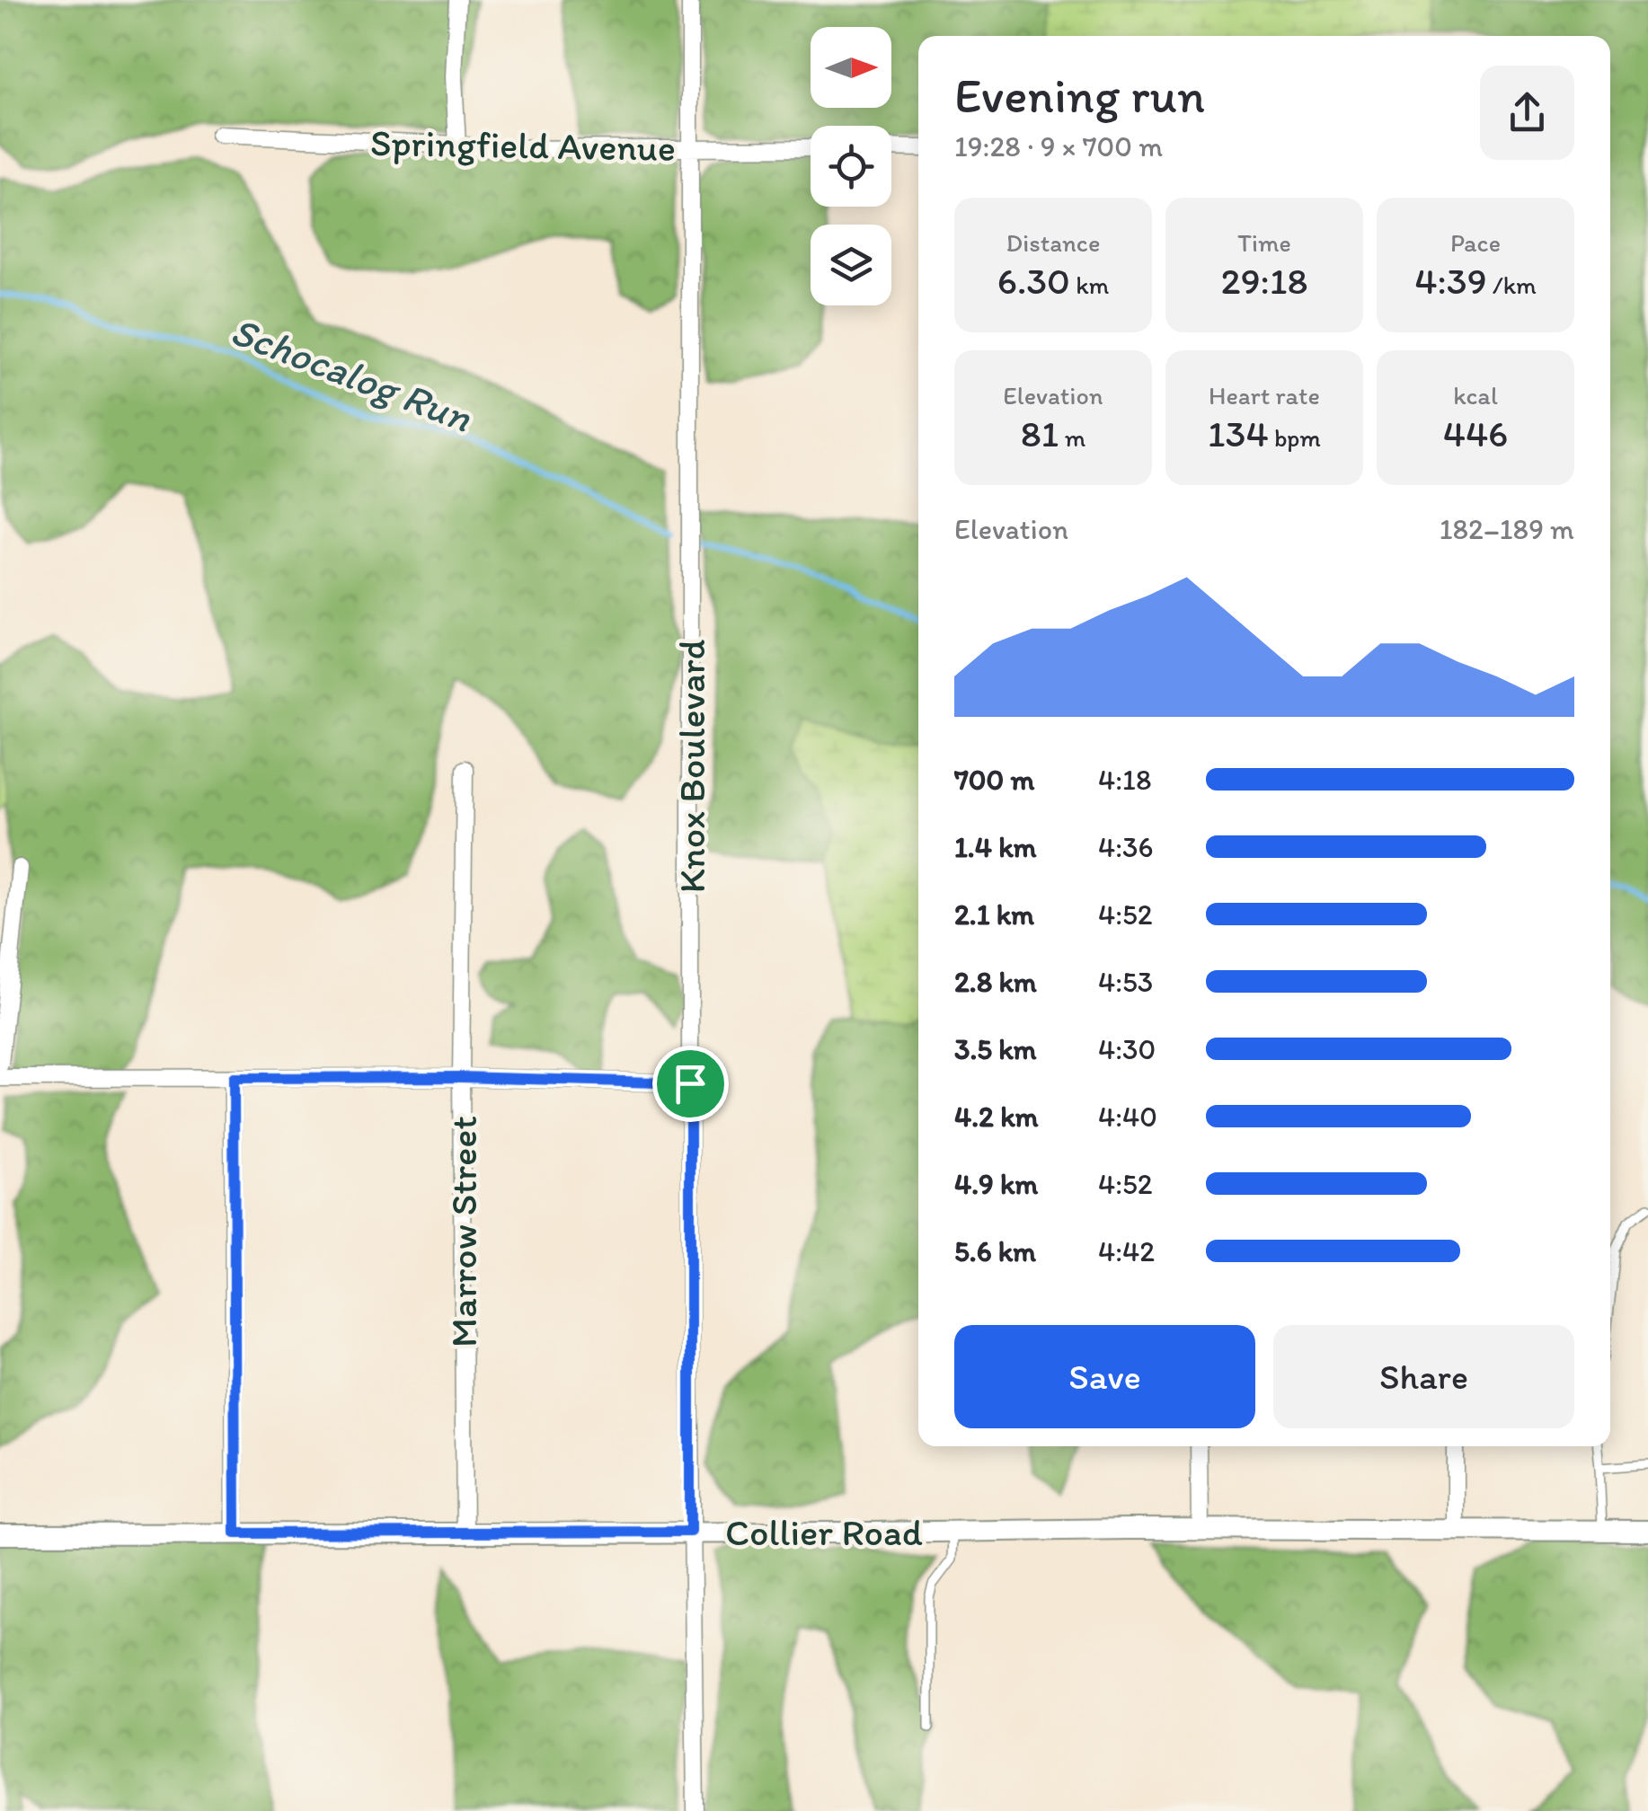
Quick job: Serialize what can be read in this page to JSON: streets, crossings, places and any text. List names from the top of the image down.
{
  "streets": {
    "street": [
      "Springfield Avenue",
      "Knox Boulevard",
      "Marrow Street",
      "Collier Road"
    ]
  },
  "crossings": [
    ["Springfield Avenue", "Knox Boulevard"],
    ["Knox Boulevard", "Collier Road"],
    ["Marrow Street", "Collier Road"]
  ],
  "water": ["Schocalog Run"],
  "north": "right",
  "page": {
    "heading": ["Evening run", "19:28 · 9 × 700 m"],
    "stats": [
      ["Distance", "6.30 km"],
      ["Time", "29:18"],
      ["Pace", "4:39 /km"],
      ["Elevation", "81 m"],
      ["Heart rate", "134 bpm"],
      ["kcal", "446"]
    ],
    "chart": ["Elevation", "182–189 m"],
    "list": [
      {
        "name": "700 m",
        "note": "4:18"
      },
      {
        "name": "1.4 km",
        "note": "4:36"
      },
      {
        "name": "2.1 km",
        "note": "4:52"
      },
      {
        "name": "2.8 km",
        "note": "4:53"
      },
      {
        "name": "3.5 km",
        "note": "4:30"
      },
      {
        "name": "4.2 km",
        "note": "4:40"
      },
      {
        "name": "4.9 km",
        "note": "4:52"
      },
      {
        "name": "5.6 km",
        "note": "4:42"
      }
    ],
    "buttons": ["Save", "Share"]
  }
}
